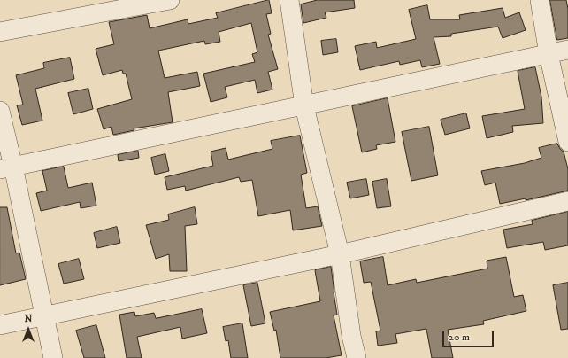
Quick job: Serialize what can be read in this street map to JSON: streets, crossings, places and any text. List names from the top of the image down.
{
  "scale_bar": "20 m",
  "north": "top"
}
